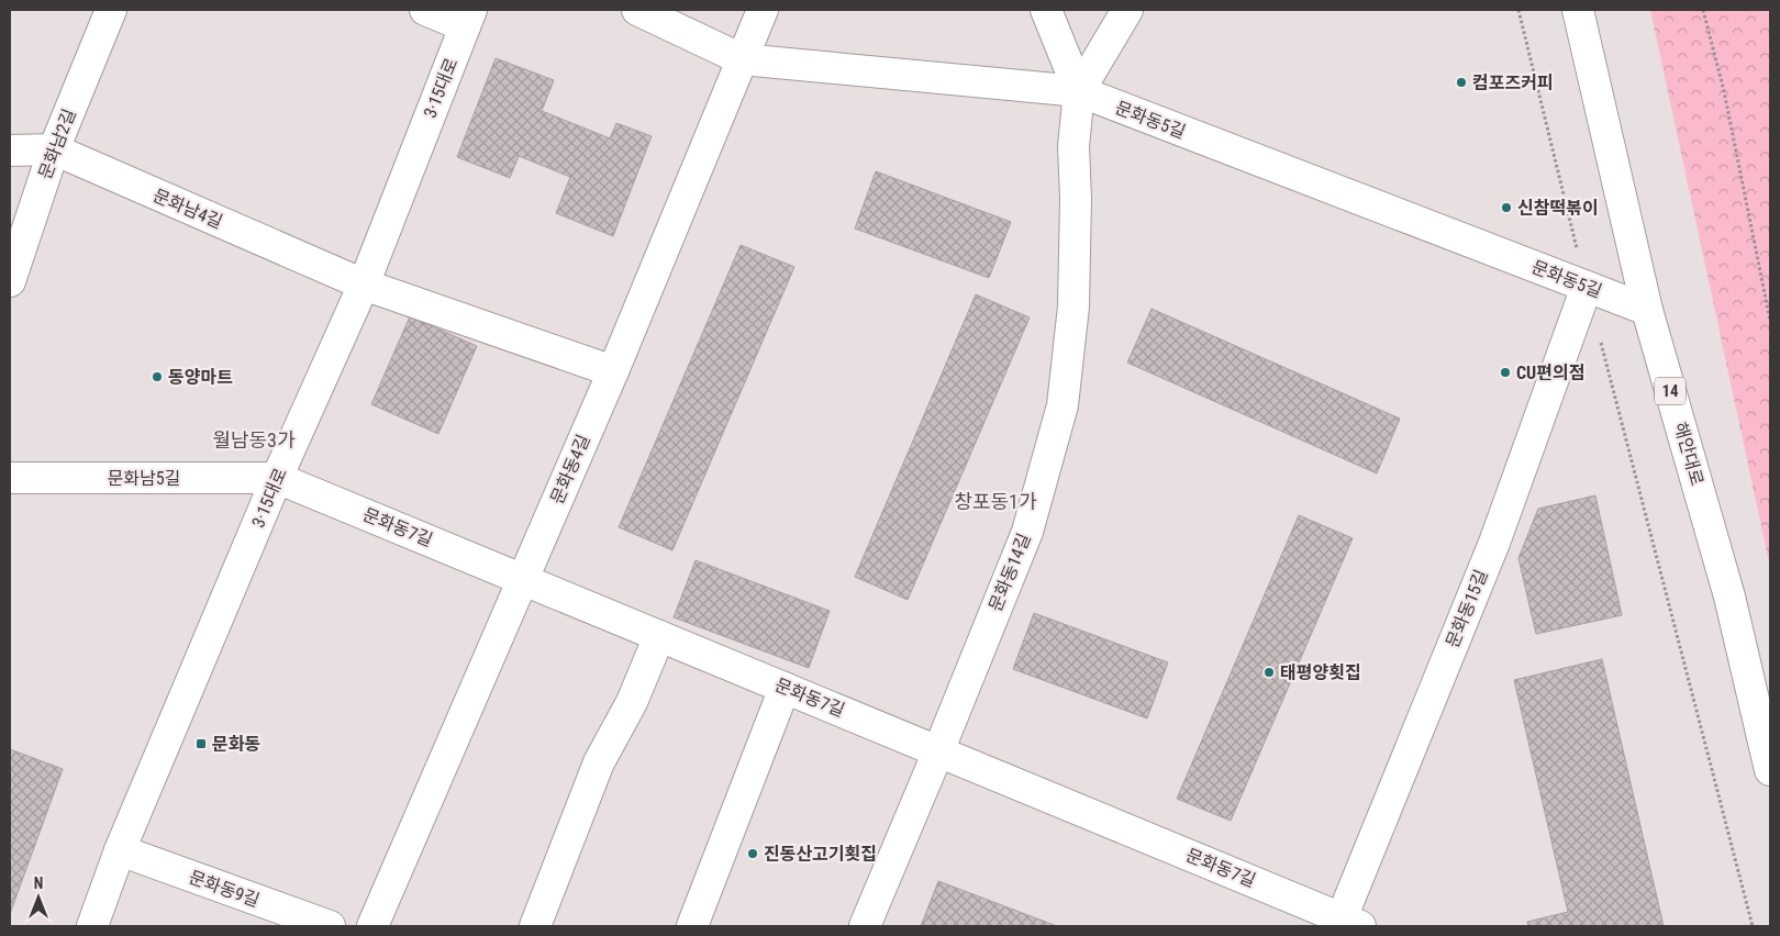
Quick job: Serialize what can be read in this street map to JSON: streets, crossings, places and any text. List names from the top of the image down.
{
  "streets": {
    "street": [
      "3·15대로",
      "문화동5길",
      "문화남2길",
      "문화남4길",
      "14",
      "해안대로",
      "문화동4길",
      "문화남5길",
      "문화동7길",
      "문화동14길",
      "문화동15길",
      "문화동9길"
    ]
  },
  "crossings": [
    ["3·15대로", "문화남4길"],
    ["3·15대로", "문화남5길"],
    ["3·15대로", "문화동7길"],
    ["3·15대로", "문화동9길"],
    ["문화동5길", "해안대로"],
    ["문화동5길", "문화동4길"],
    ["문화동5길", "문화동14길"],
    ["문화동5길", "문화동15길"],
    ["문화남2길", "문화남4길"],
    ["문화남4길", "문화동4길"],
    ["문화동4길", "문화동7길"],
    ["문화남5길", "문화동7길"],
    ["문화동7길", "문화동14길"],
    ["문화동7길", "문화동15길"]
  ],
  "districts": ["월남동3가", "창포동1가"],
  "places": {
    "other": [
      "컴포즈커피",
      "신참떡볶이",
      "CU편의점",
      "동양마트",
      "태평양횟집",
      "진동산고기횟집"
    ],
    "transit": ["문화동"]
  },
  "north": "top"
}
